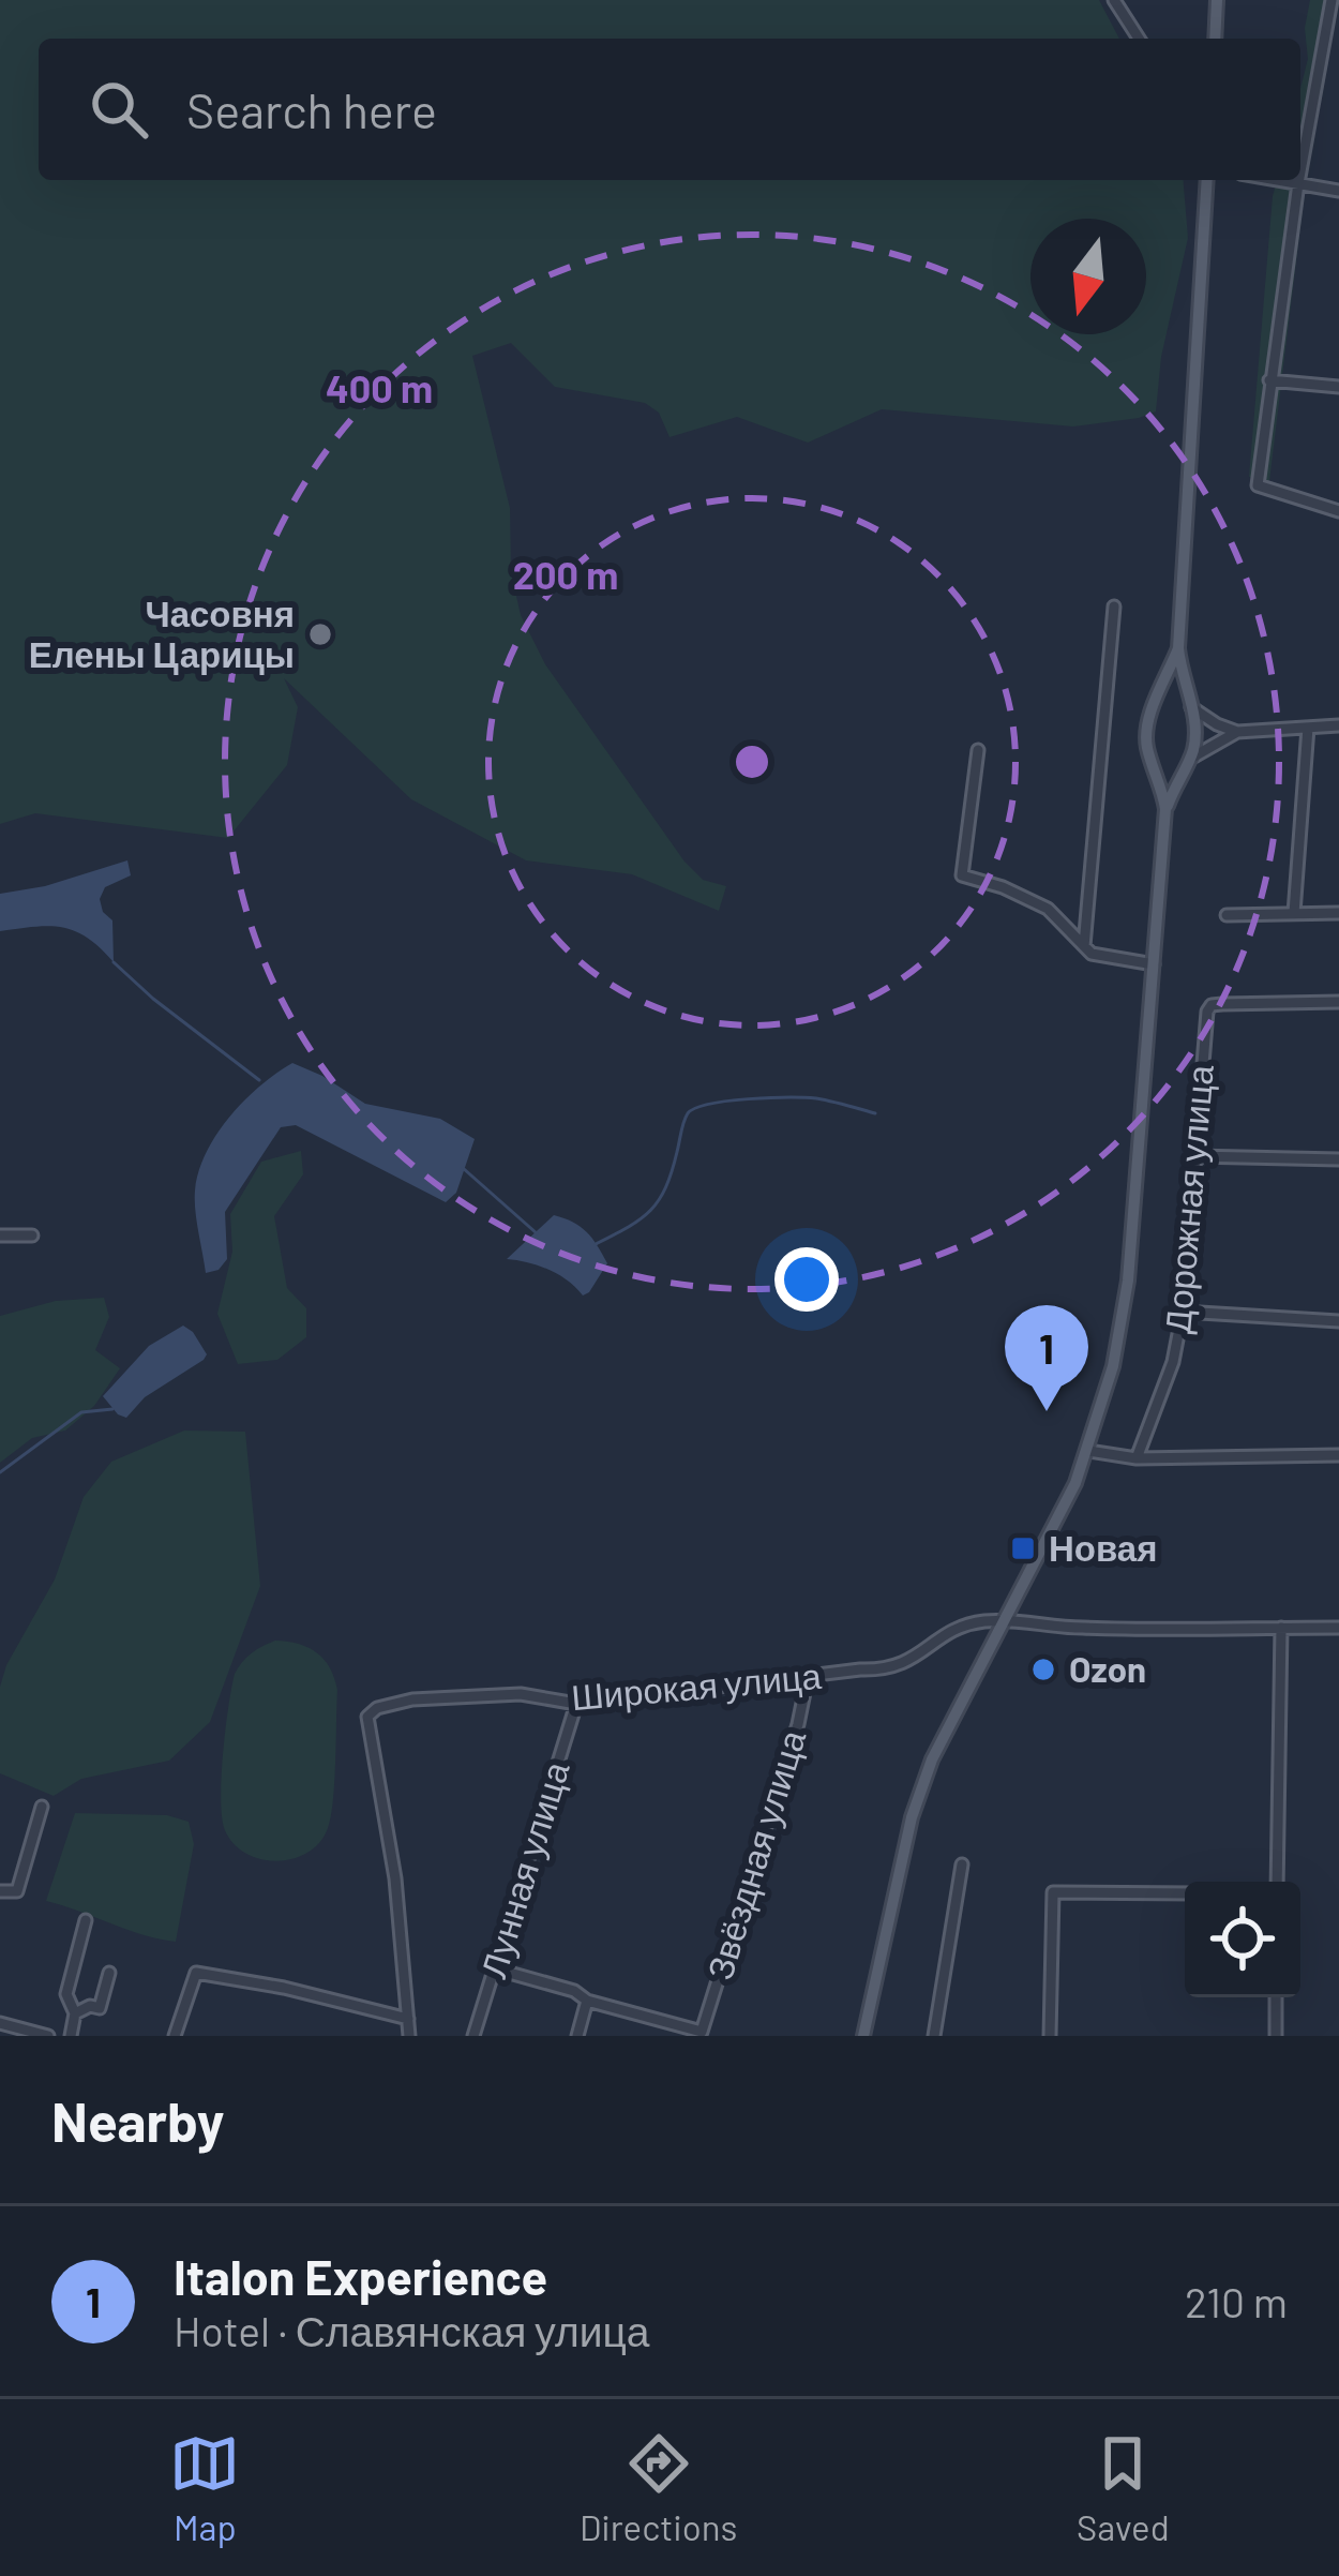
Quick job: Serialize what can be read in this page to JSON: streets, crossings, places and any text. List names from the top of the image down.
{
  "streets": {
    "street": [
      "Дорожная улица",
      "Широкая улица",
      "Звёздная улица",
      "Лунная улица"
    ]
  },
  "crossings": [
    ["Широкая улица", "Звёздная улица"],
    ["Широкая улица", "Лунная улица"]
  ],
  "places": {
    "other": ["Часовня Елены Царицы", "Ozon"],
    "transit": ["Новая"]
  },
  "north": "bottom",
  "page": {
    "search": "Search here",
    "pins": "1",
    "heading": "Nearby",
    "list": [
      {
        "mark": "1",
        "name": "Italon Experience",
        "note": "Hotel · Славянская улица",
        "value": "210 m"
      }
    ],
    "nav": ["Map", "Directions", "Saved"]
  },
  "rings": ["400 m", "200 m"]
}
